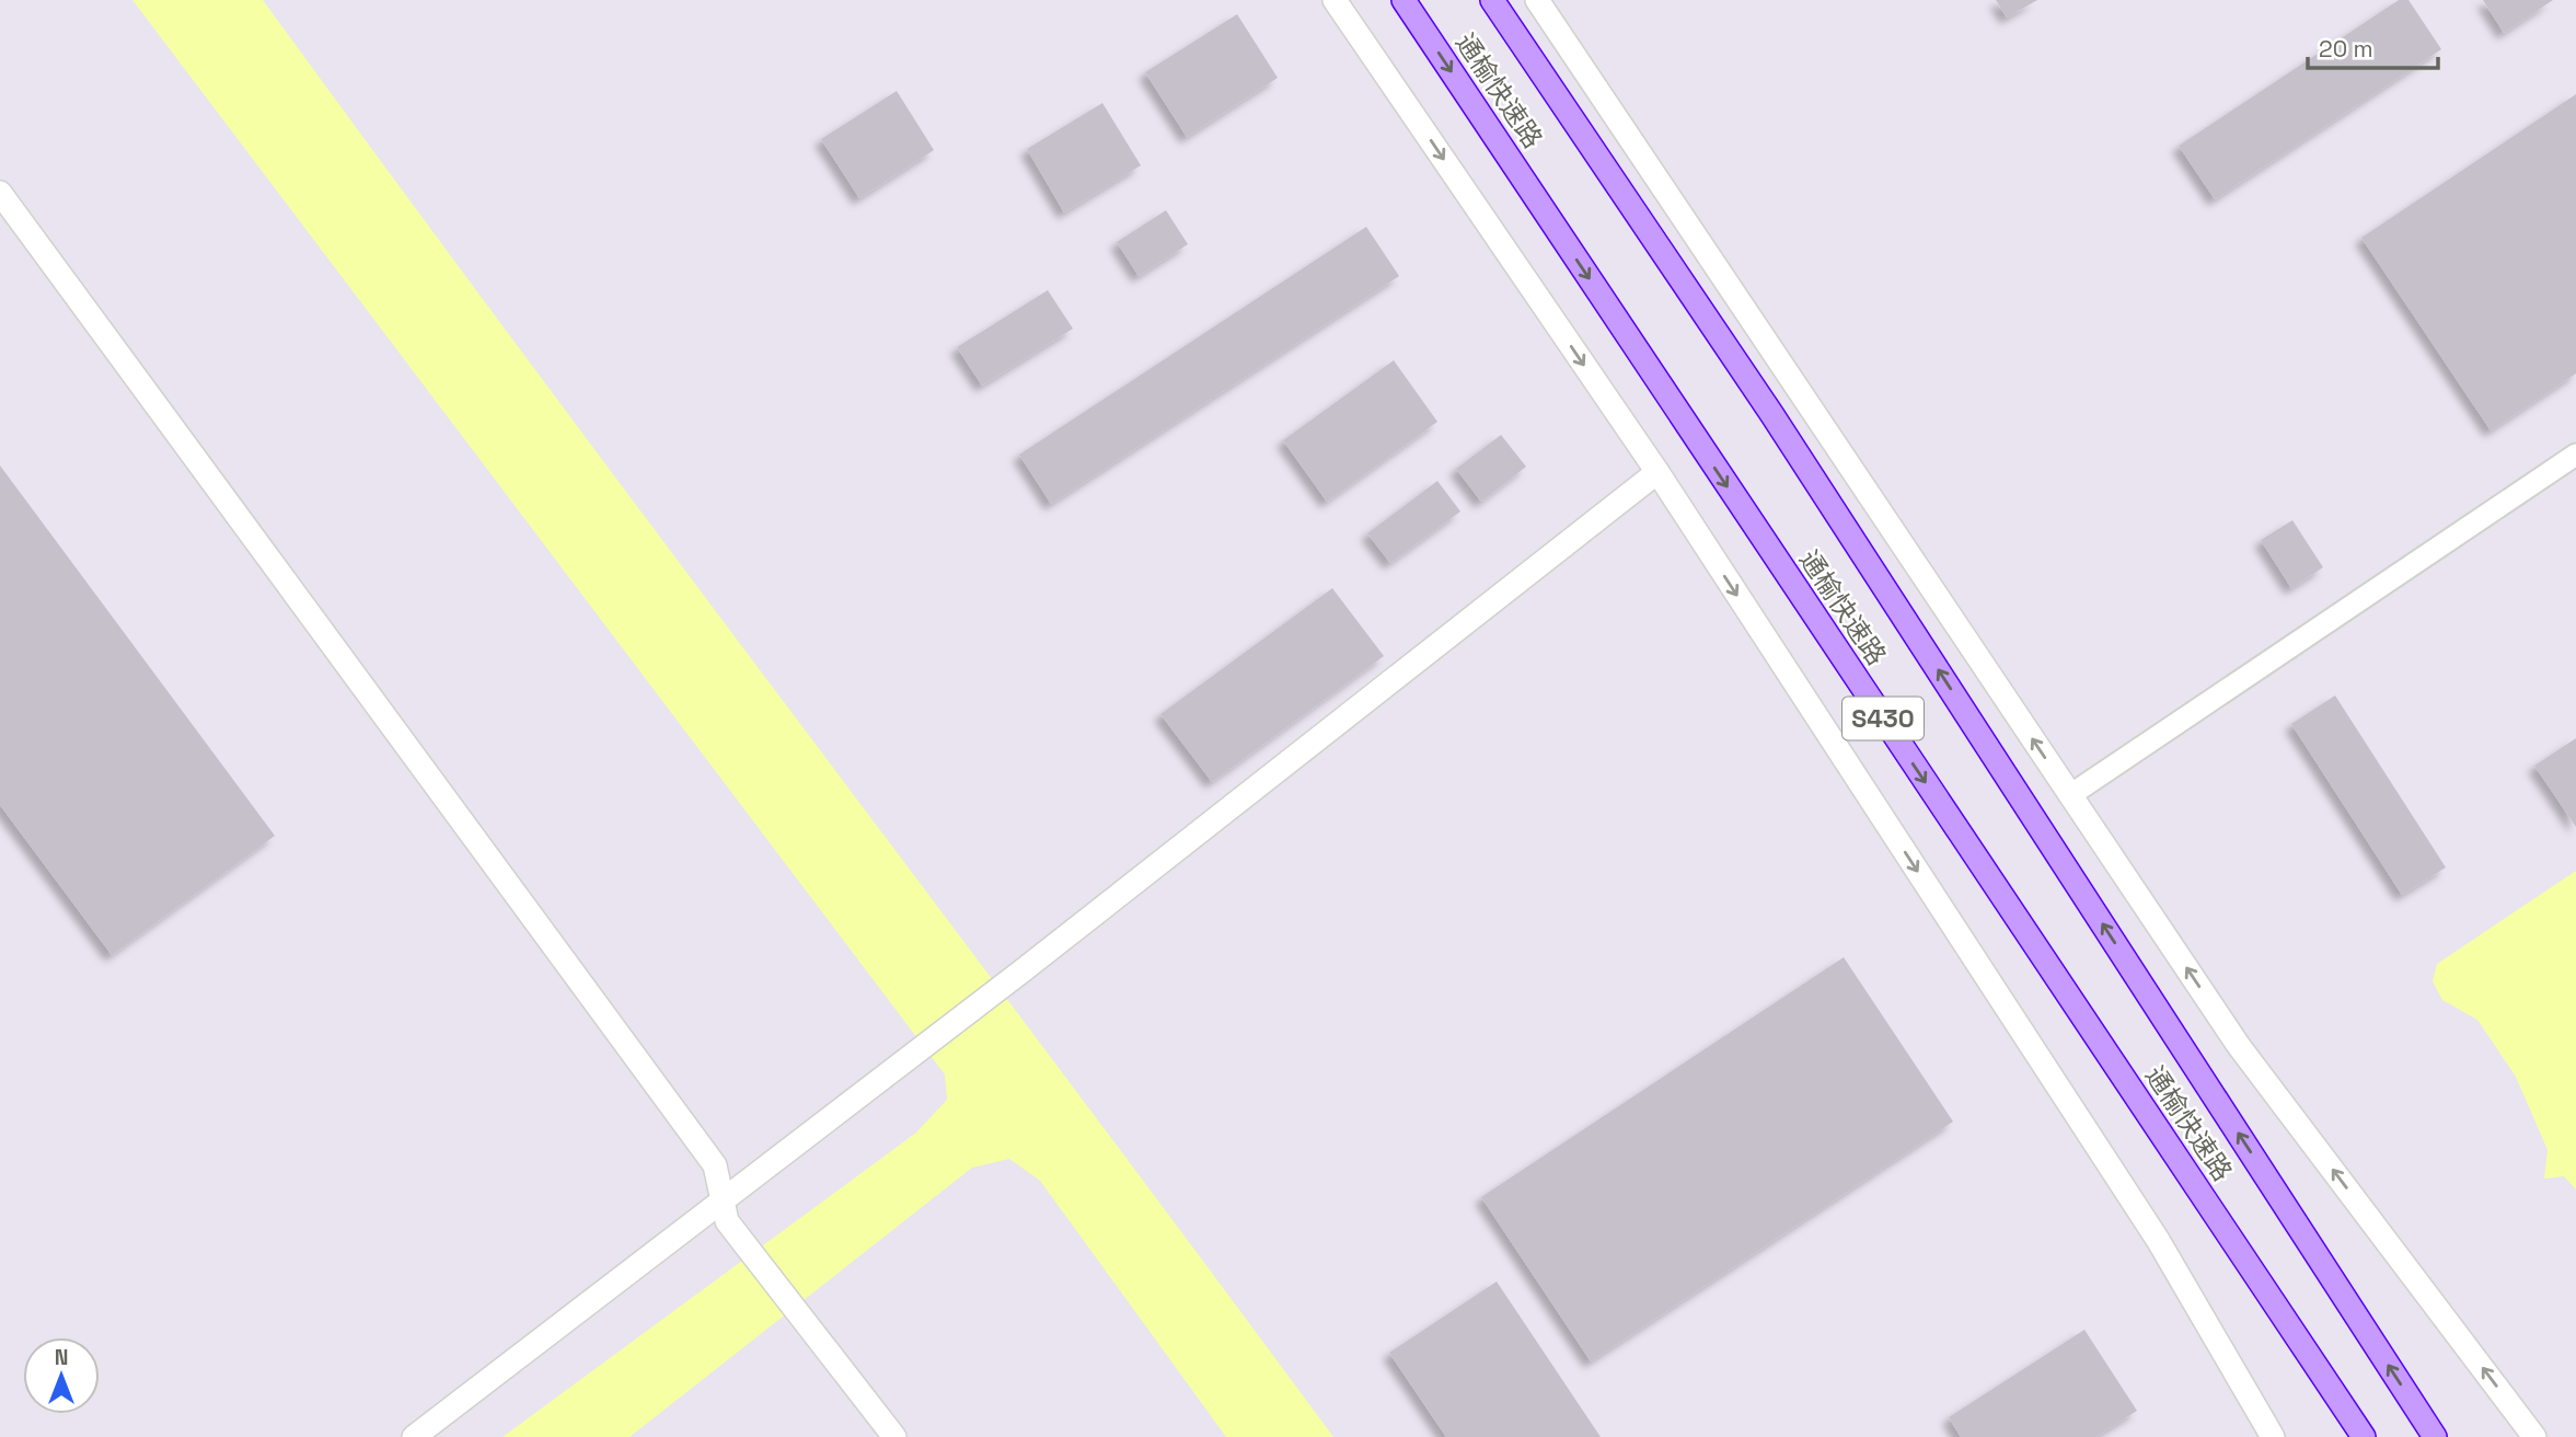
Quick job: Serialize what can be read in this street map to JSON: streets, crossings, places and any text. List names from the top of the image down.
{
  "streets": {
    "highway": ["通榆快速路", "S430"]
  },
  "scale_bar": "20 m",
  "north": "top"
}
